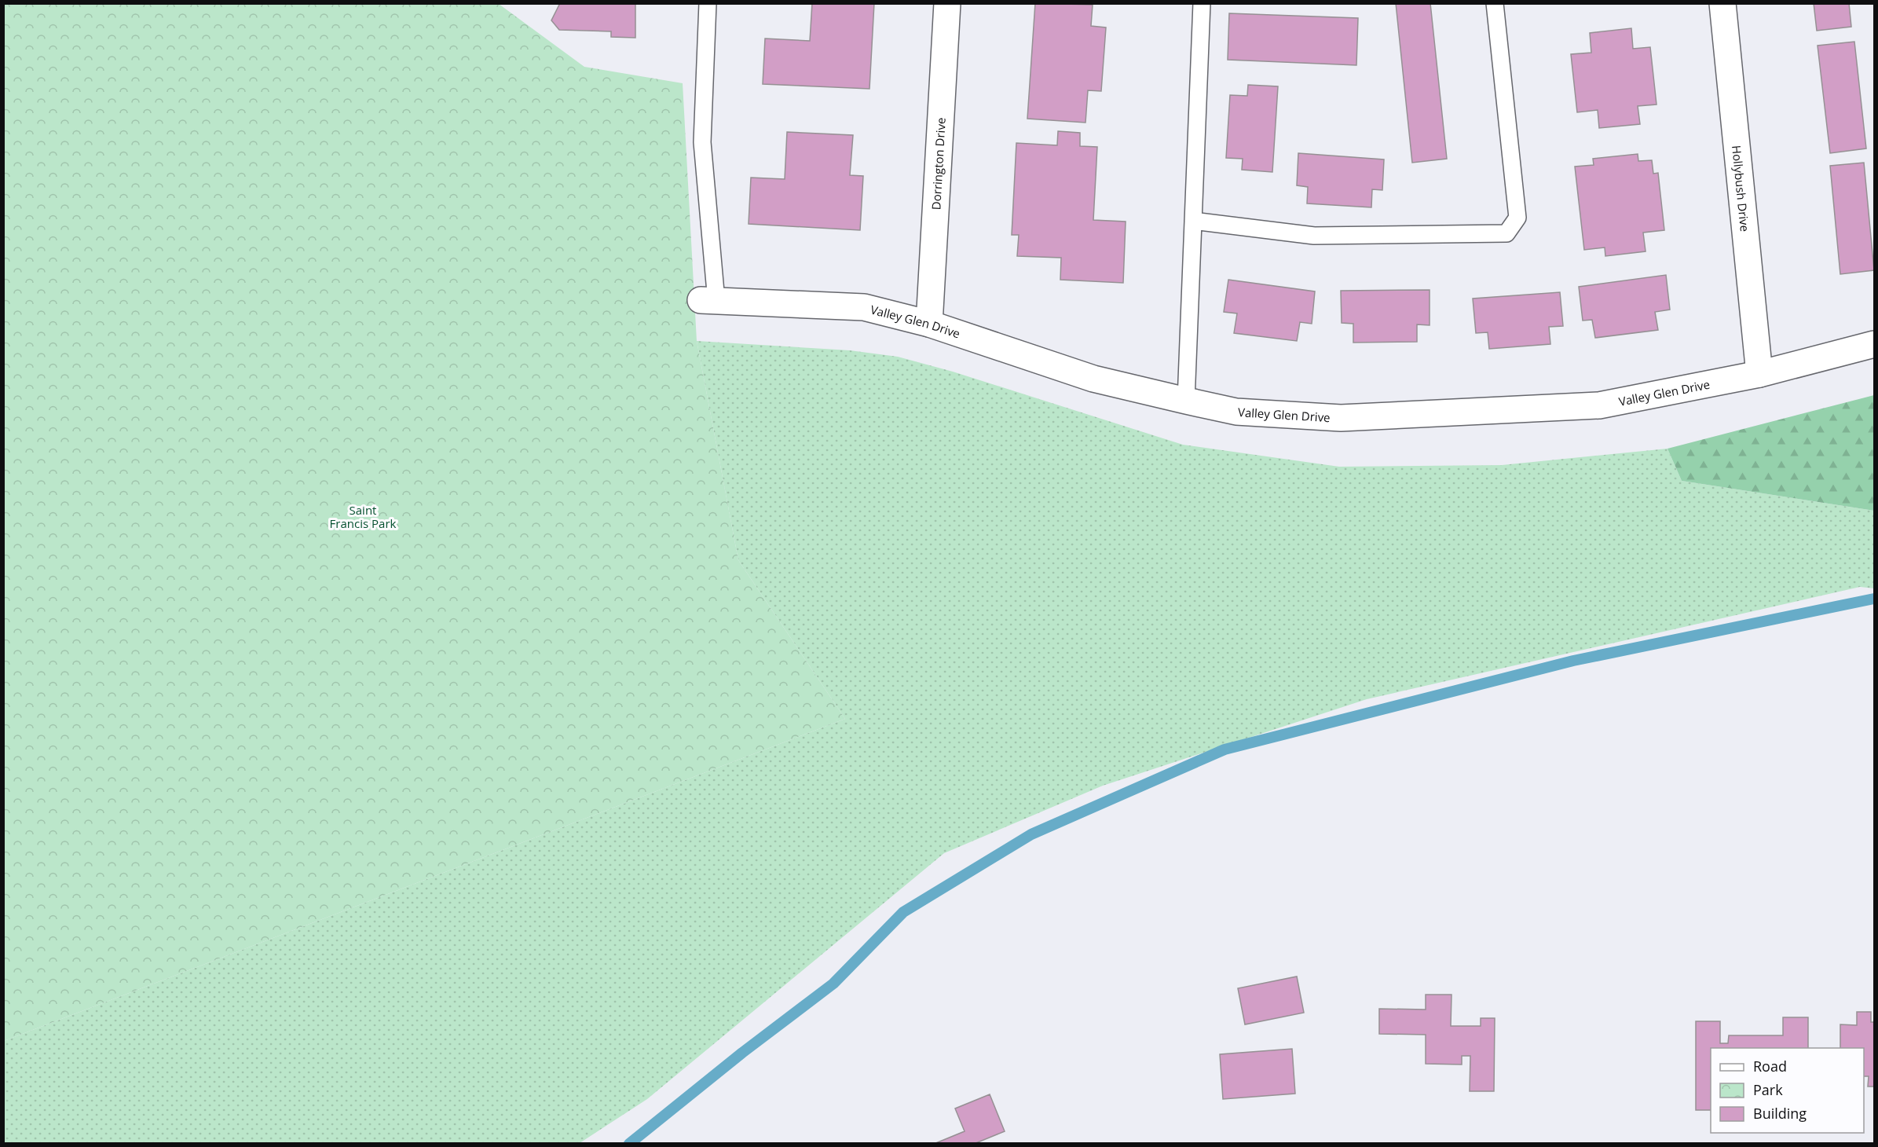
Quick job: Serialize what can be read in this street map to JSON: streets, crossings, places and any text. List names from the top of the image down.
{
  "streets": {
    "street": ["Dorrington Drive", "Hollybush Drive", "Valley Glen Drive"]
  },
  "crossings": [
    ["Dorrington Drive", "Valley Glen Drive"],
    ["Hollybush Drive", "Valley Glen Drive"]
  ],
  "parks": ["Saint Francis Park"],
  "legend": ["Road", "Park", "Building"]
}
